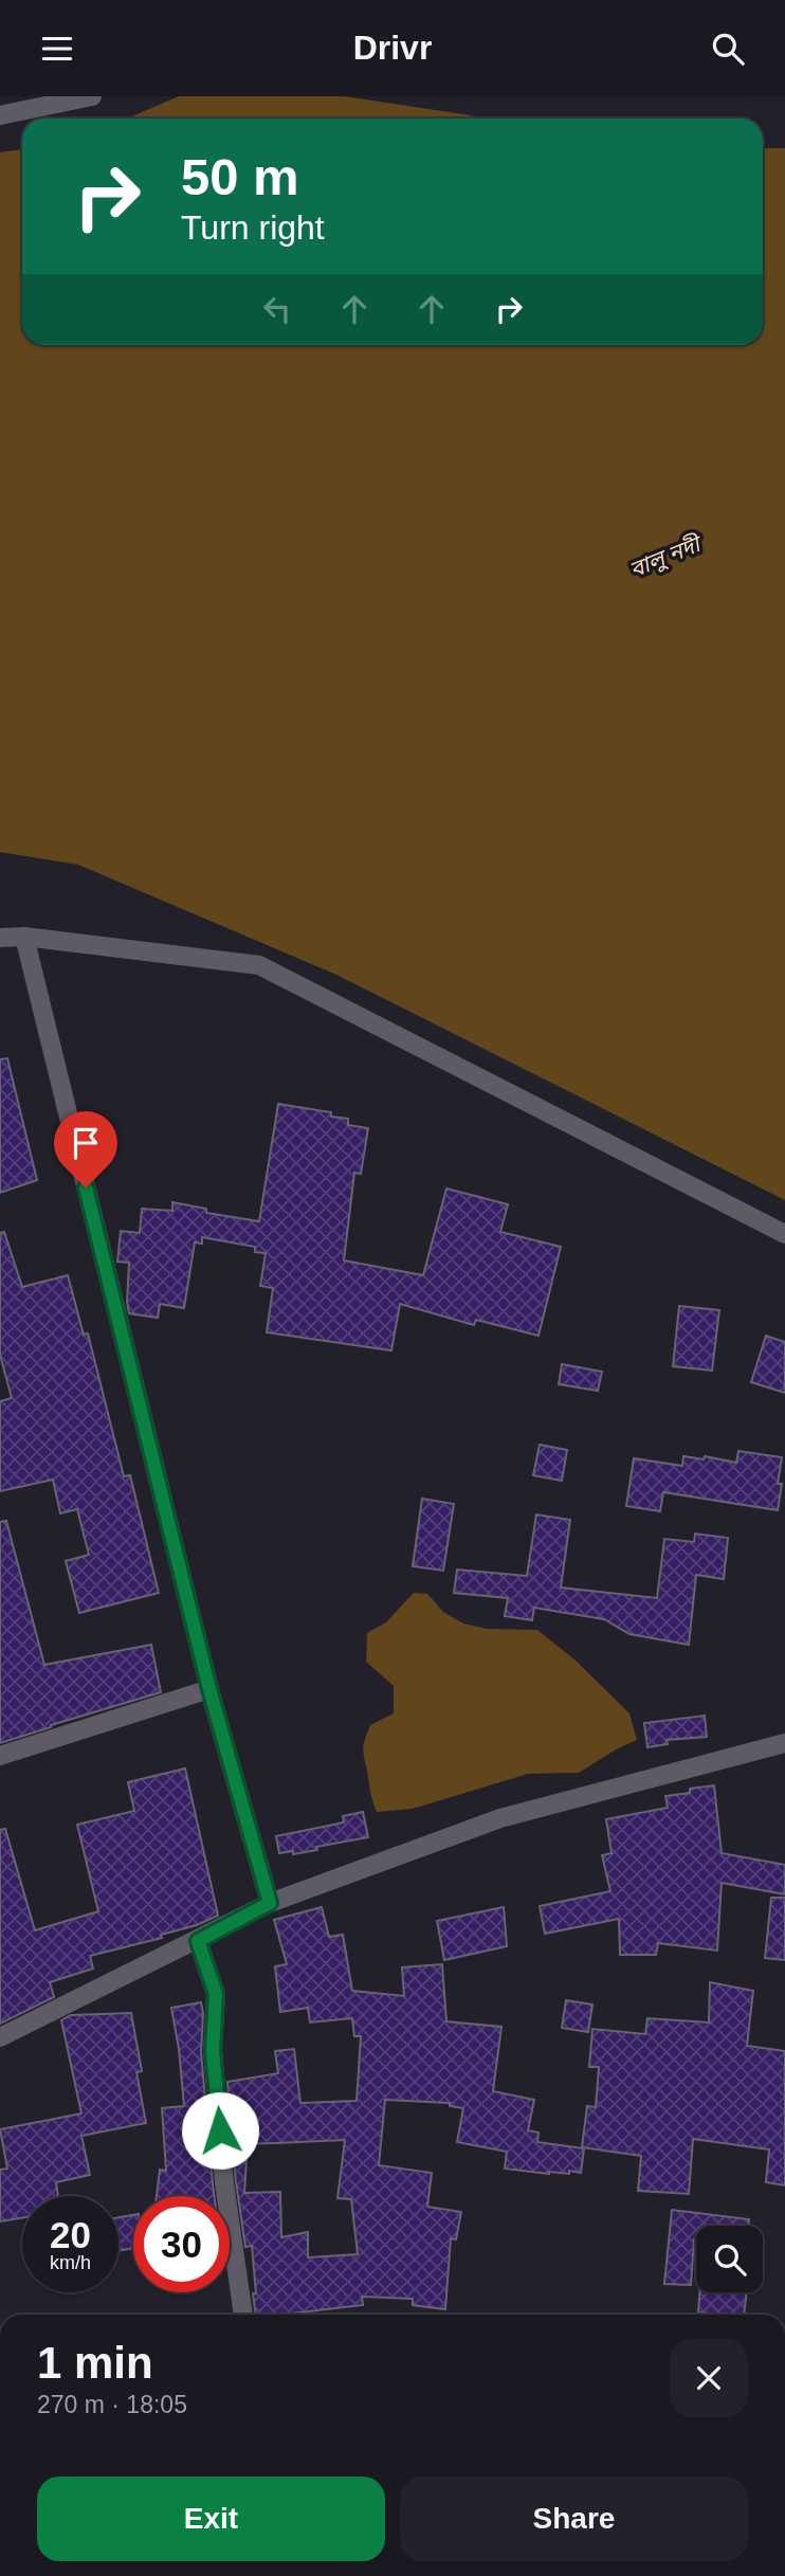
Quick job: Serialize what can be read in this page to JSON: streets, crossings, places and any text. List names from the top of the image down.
{
  "water": ["বালু নদী"],
  "page": {
    "header": "Drivr",
    "turn": ["50 m", "Turn right"],
    "speed": "20 km/h",
    "limit": "30",
    "heading": ["1 min", "270 m · 18:05"],
    "buttons": ["Exit", "Share"]
  }
}
